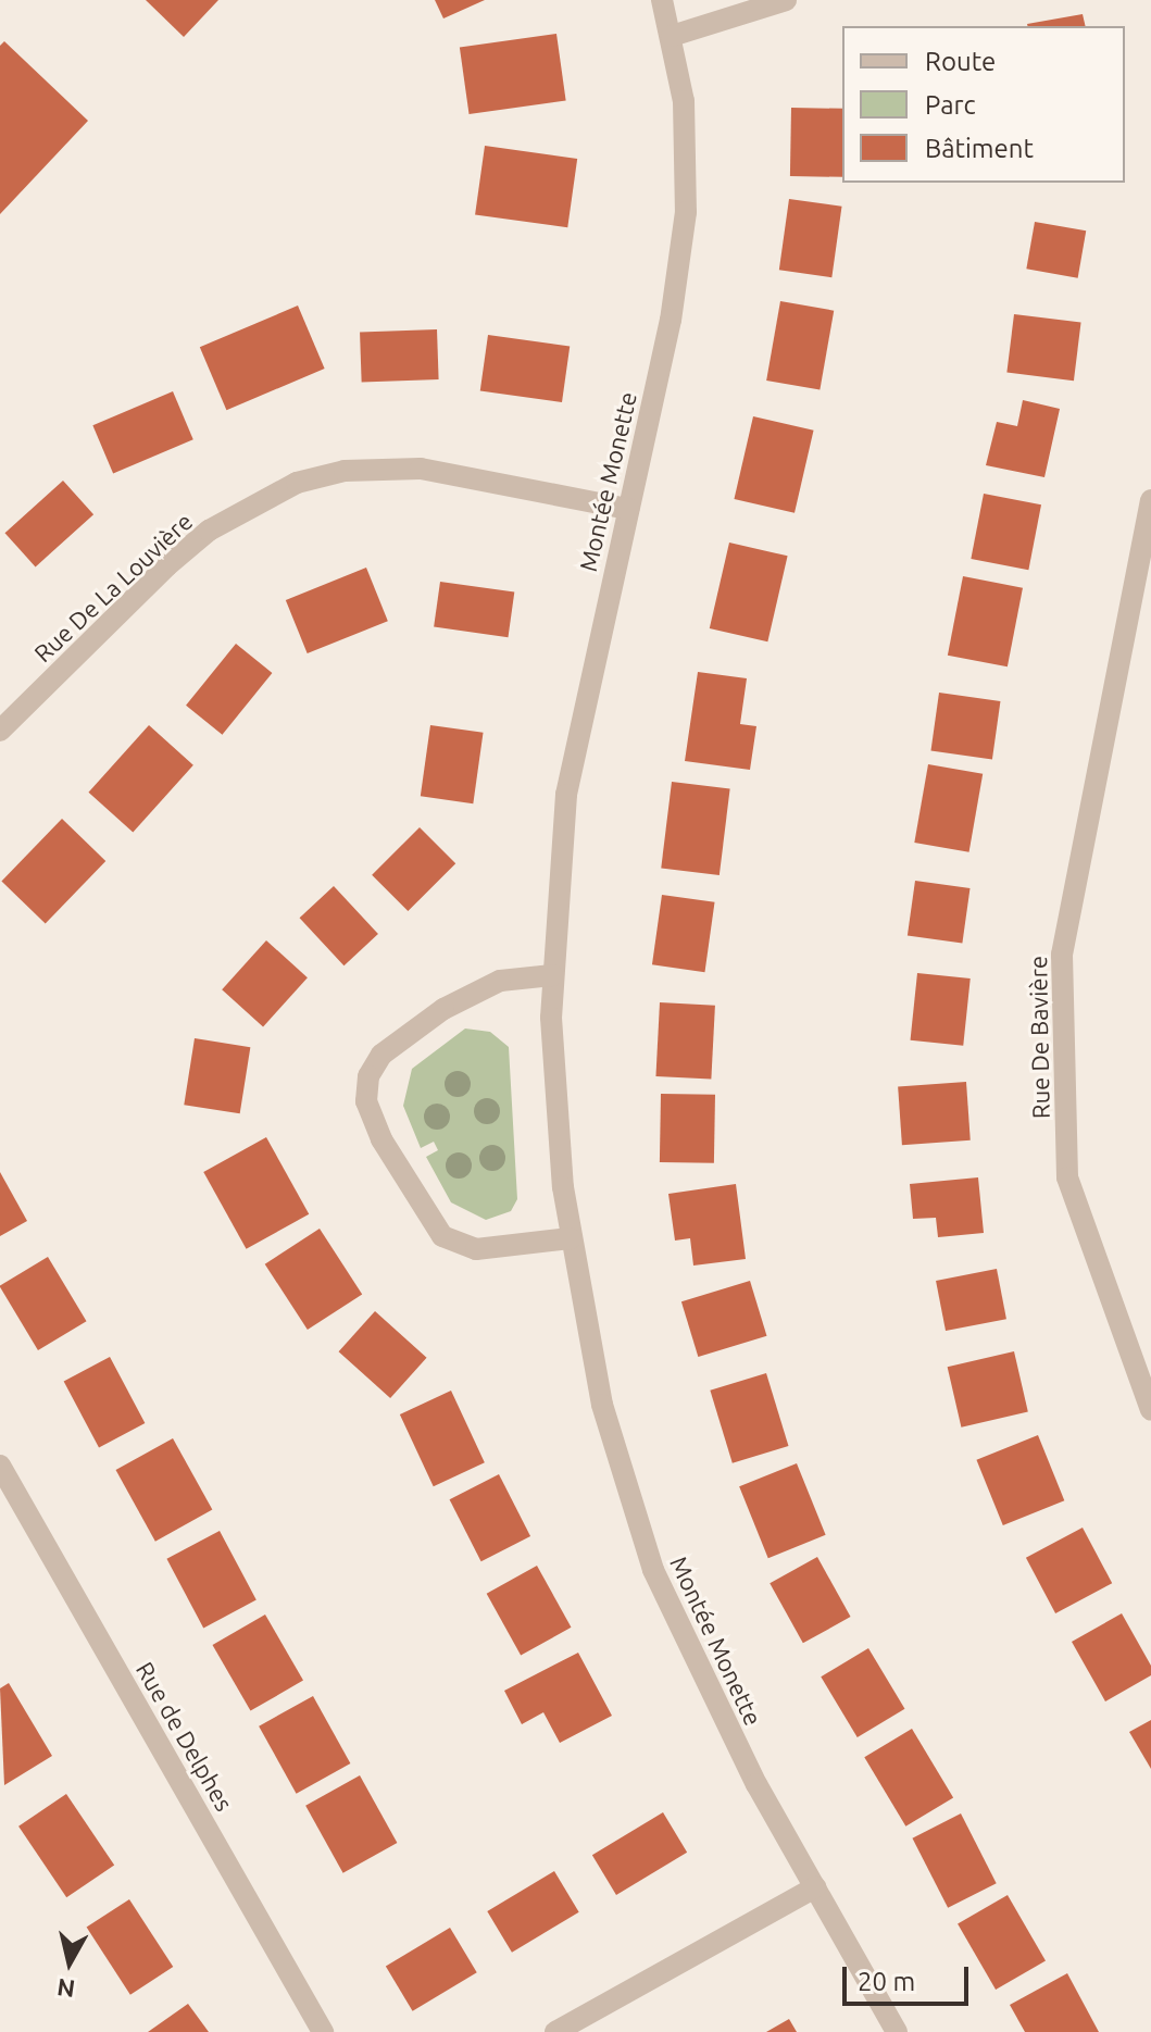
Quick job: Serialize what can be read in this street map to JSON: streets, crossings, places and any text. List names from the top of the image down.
{
  "streets": {
    "street": [
      "Montée Monette",
      "Rue De La Louvière",
      "Rue De Bavière",
      "Rue de Delphes"
    ]
  },
  "crossings": [
    ["Montée Monette", "Rue De La Louvière"]
  ],
  "legend": ["Route", "Parc", "Bâtiment"],
  "scale_bar": "20 m",
  "north": "bottom"
}
